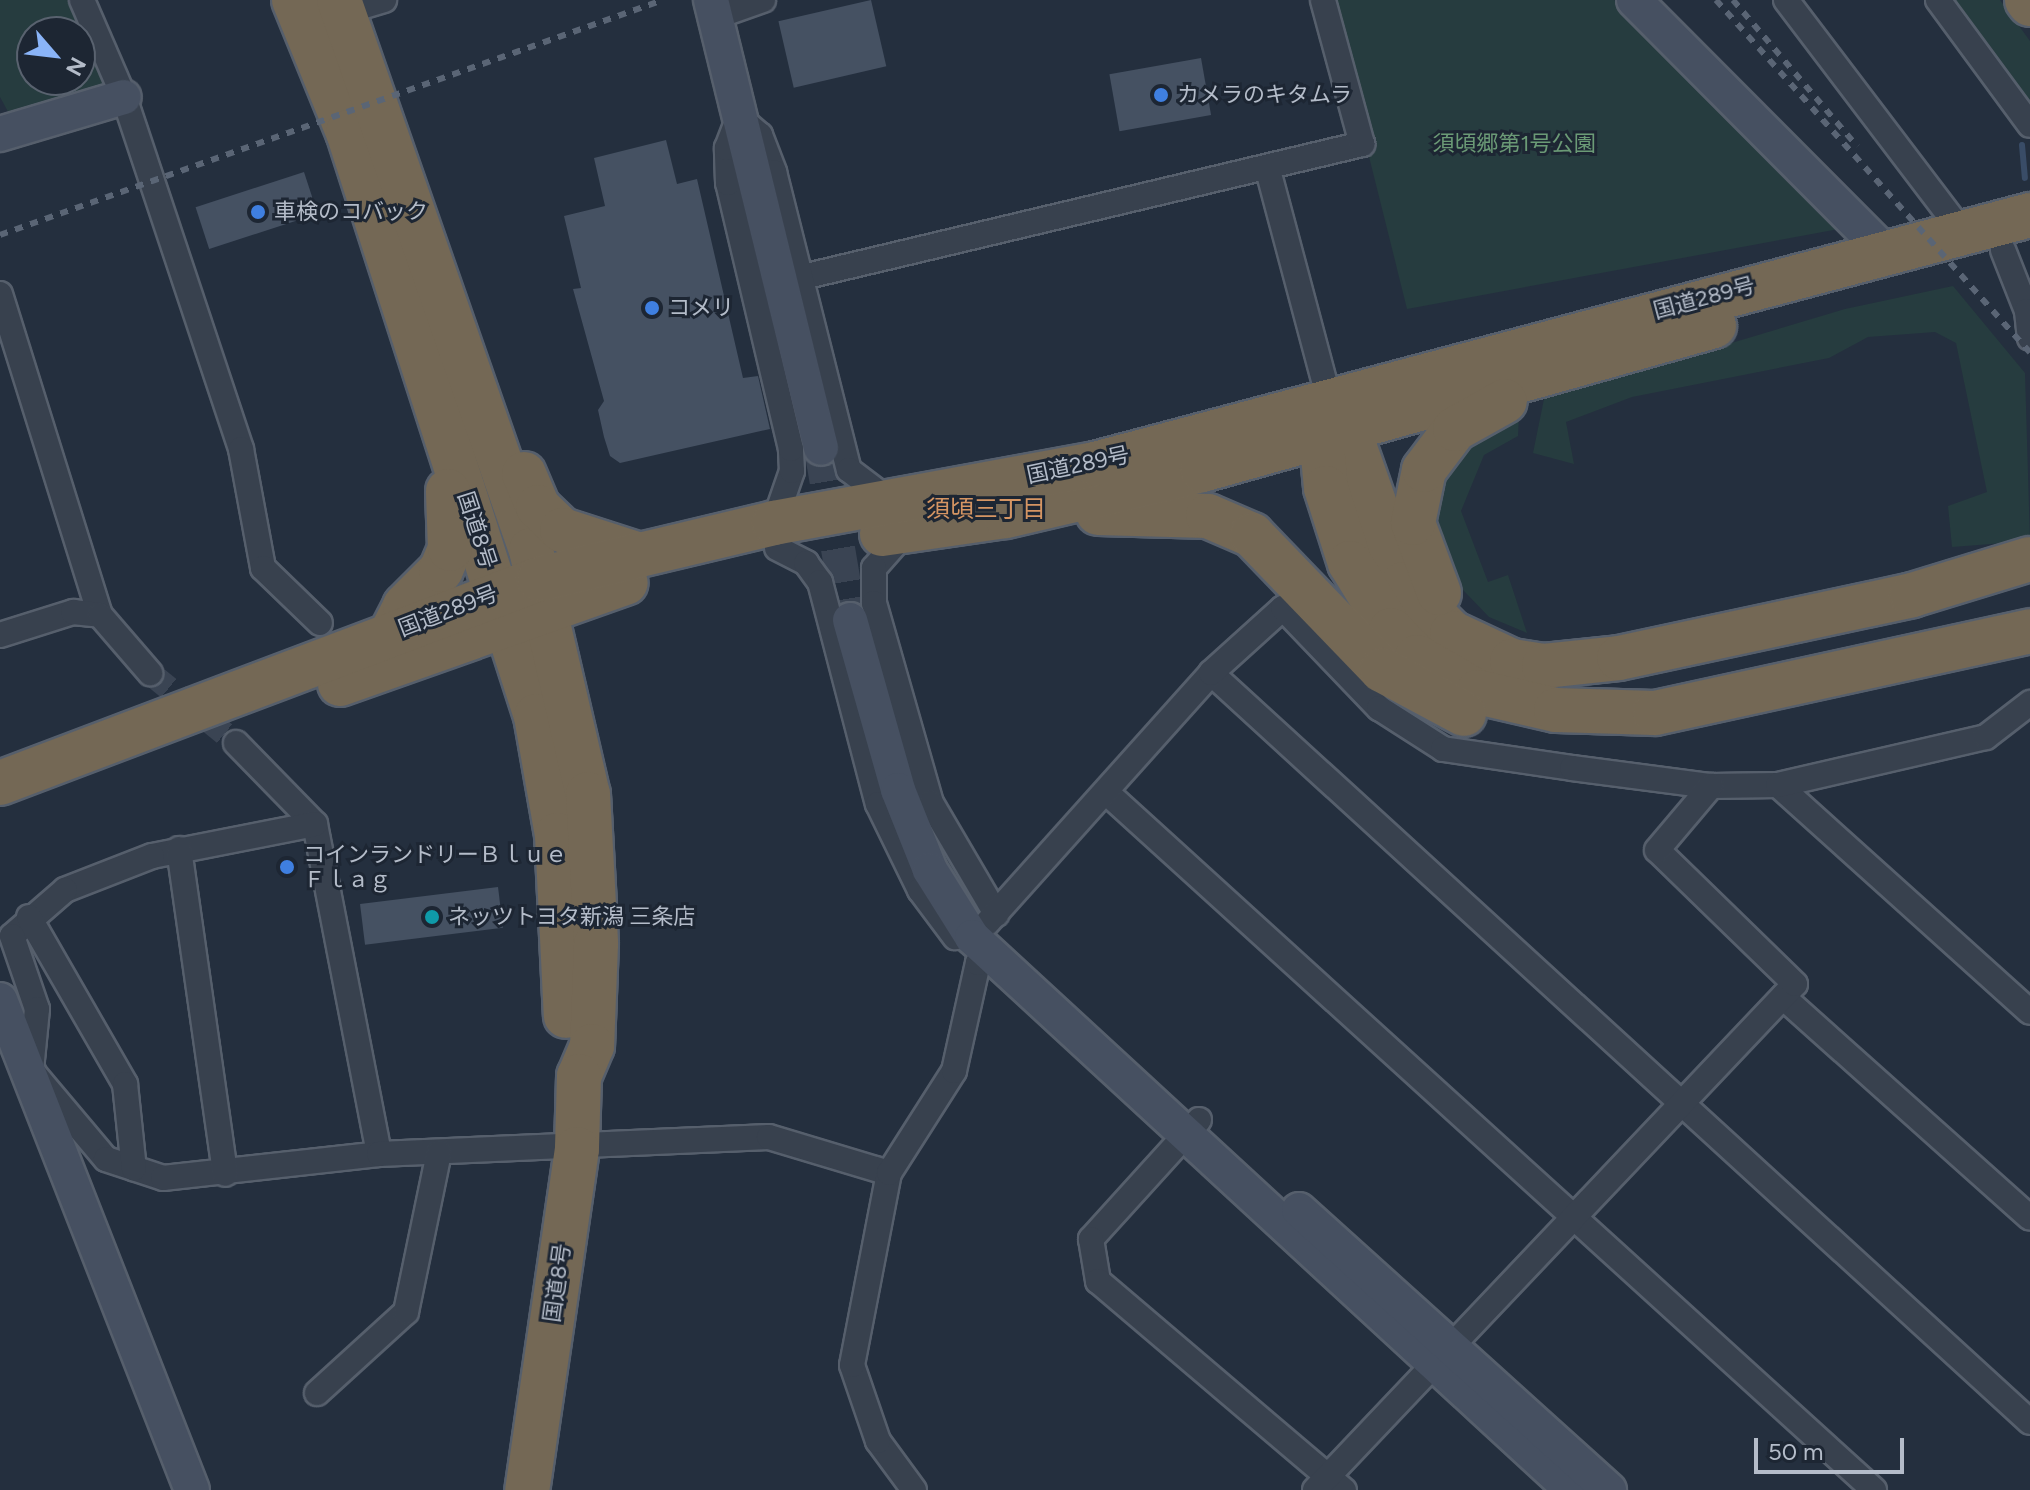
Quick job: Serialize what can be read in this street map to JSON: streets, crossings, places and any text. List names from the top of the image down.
{
  "streets": {
    "highway": ["国道289号", "国道8号"]
  },
  "crossings": [
    ["国道289号", "国道8号"]
  ],
  "districts": ["須頃三丁目"],
  "parks": ["須頃郷第1号公園"],
  "places": [
    "カメラのキタムラ",
    "車検のコバック",
    "コメリ",
    "コインランドリーＢｌｕｅ Ｆｌａｇ",
    "ネッツトヨタ新潟 三条店"
  ],
  "scale_bar": "50 m",
  "north": "bottom right"
}
